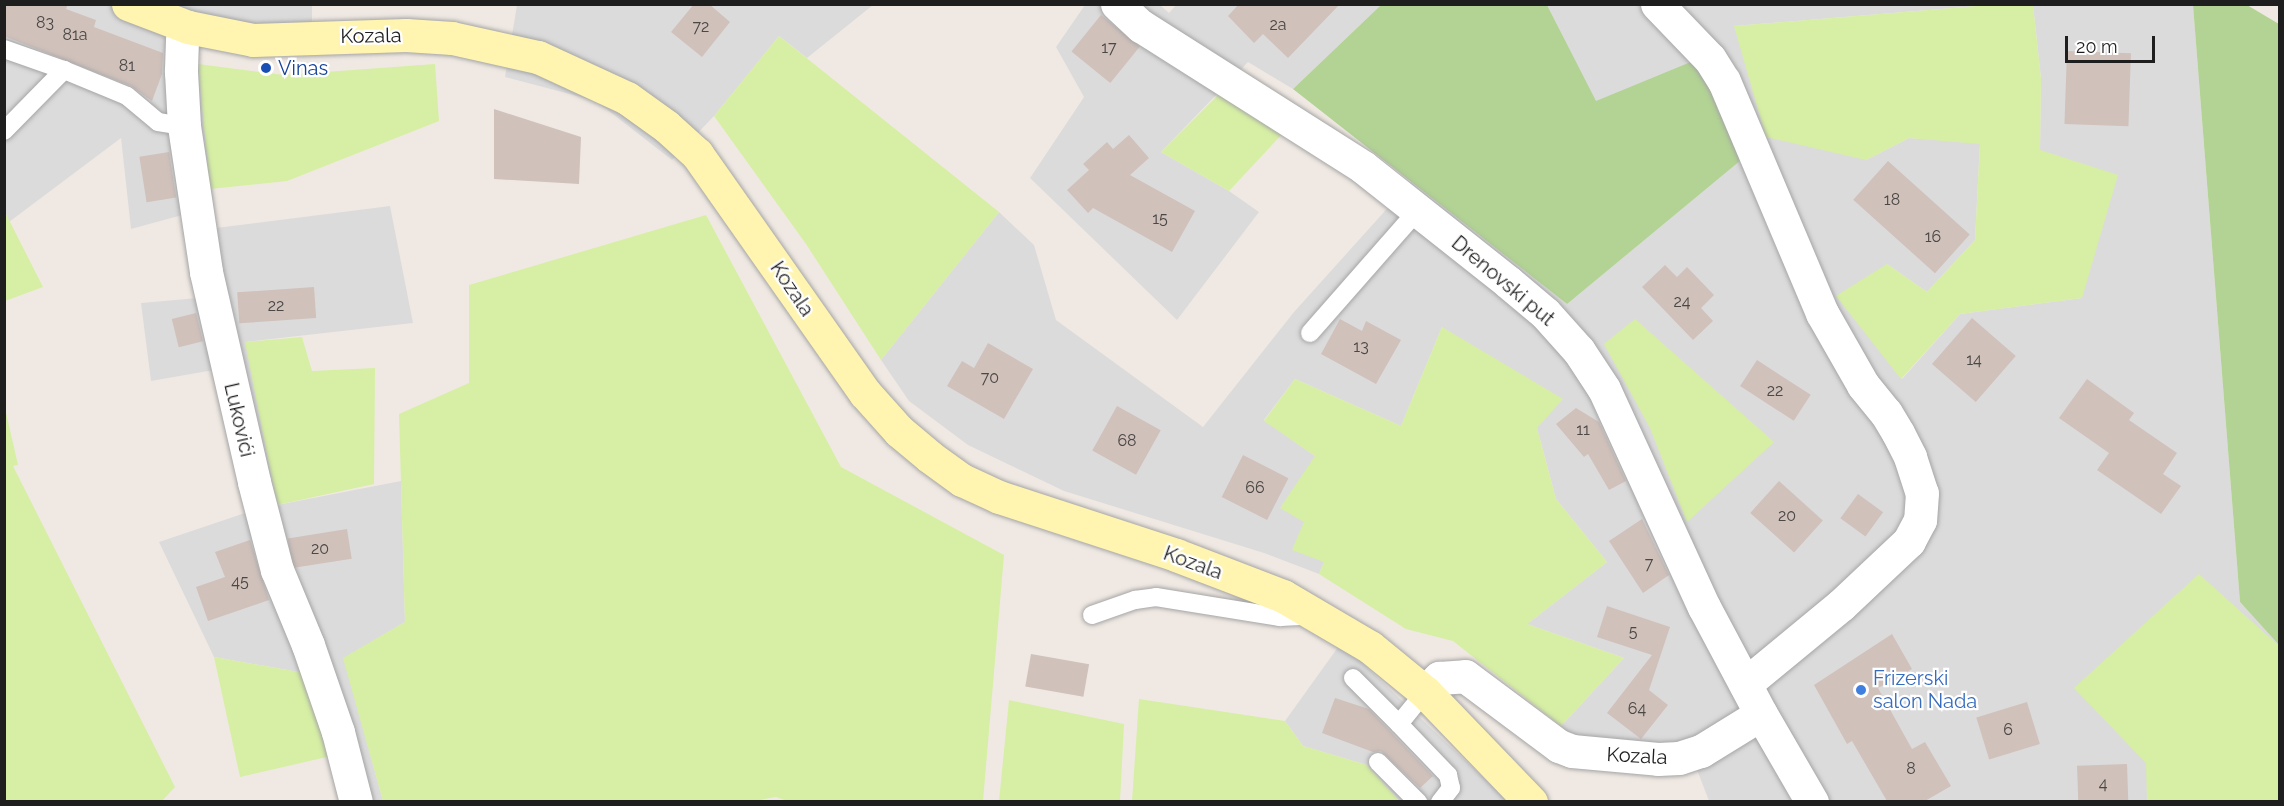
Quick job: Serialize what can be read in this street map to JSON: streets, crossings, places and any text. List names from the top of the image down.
{
  "streets": {
    "main road": ["Kozala"],
    "street": ["Drenovski put", "Lukovići"]
  },
  "crossings": [
    ["Kozala", "Drenovski put"],
    ["Kozala", "Lukovići"]
  ],
  "places": ["Vinas", "Frizerski salon Nada"],
  "house_numbers": [
    "83",
    "2a",
    "72",
    "81a",
    "17",
    "81",
    "18",
    "15",
    "16",
    "24",
    "22",
    "13",
    "14",
    "70",
    "22",
    "11",
    "68",
    "66",
    "20",
    "20",
    "7",
    "45",
    "5",
    "64",
    "6",
    "8",
    "4"
  ],
  "scale_bar": "20 m"
}
